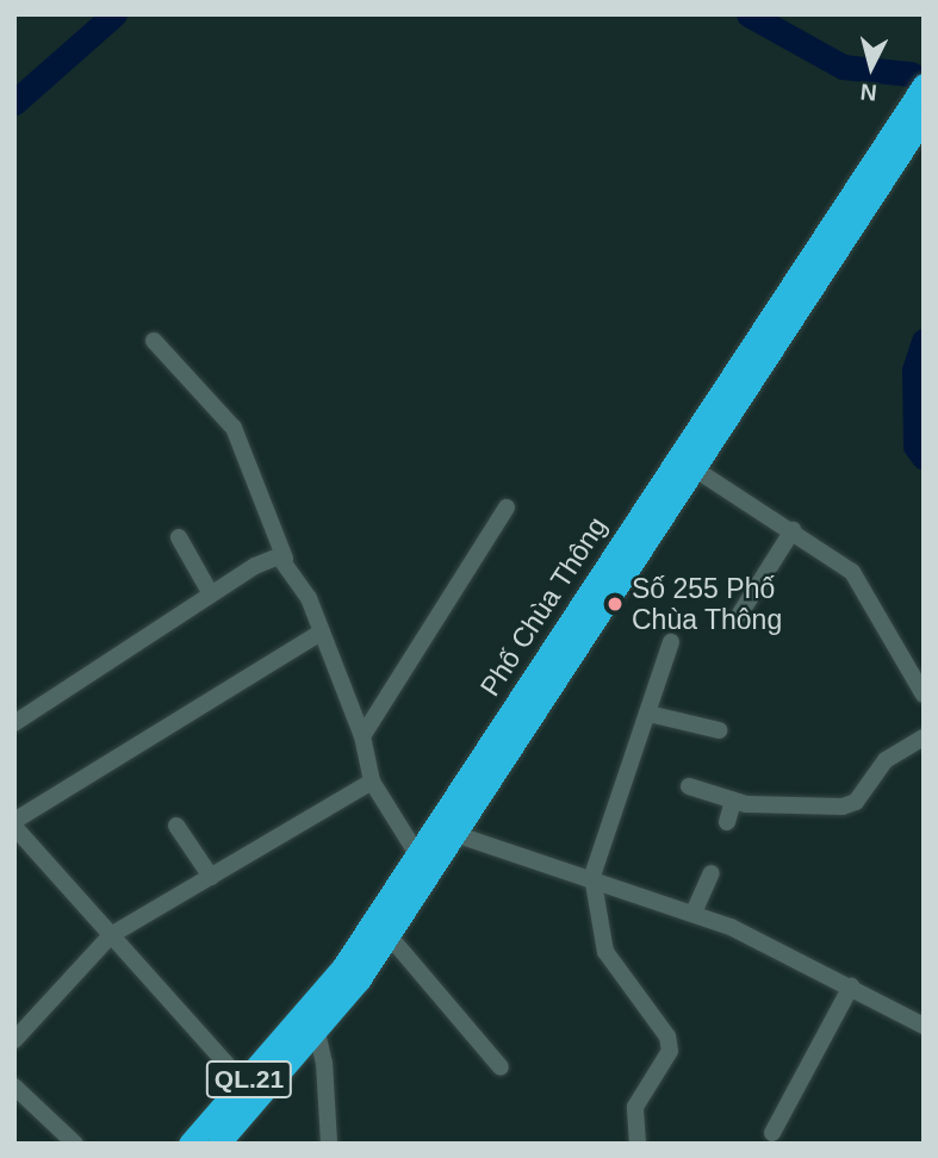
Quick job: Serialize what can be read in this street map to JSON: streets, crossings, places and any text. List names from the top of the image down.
{
  "streets": {
    "highway": ["Phố Chùa Thông", "QL.21"]
  },
  "places": ["Số 255 Phố Chùa Thông"],
  "north": "bottom"
}
